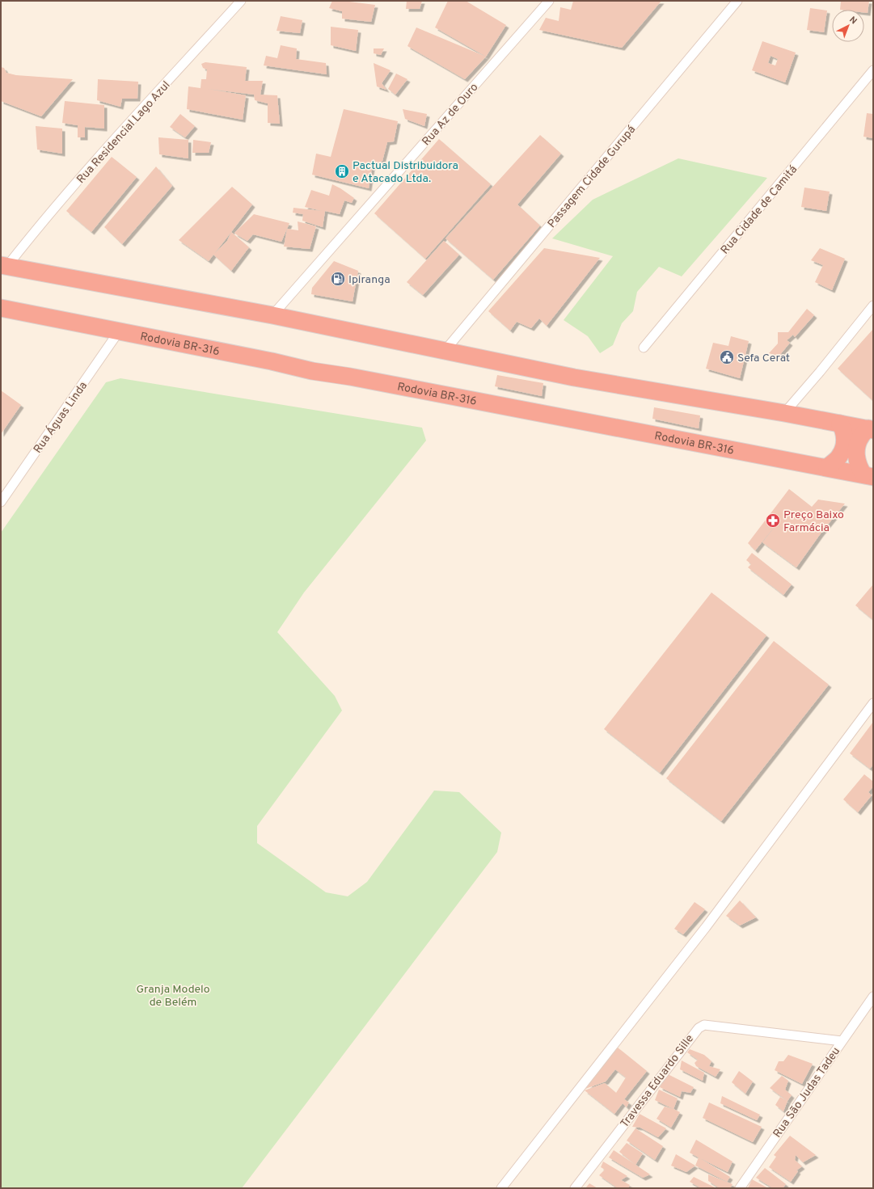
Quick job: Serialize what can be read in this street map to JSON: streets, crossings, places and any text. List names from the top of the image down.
{
  "streets": {
    "highway": ["Rodovia BR-316"],
    "street": [
      "Rua Az de Ouro",
      "Rua Residencial Lago Azul",
      "Passagem Cidade Gurupá",
      "Rua Cidade de Camitá",
      "Rua Águas Linda",
      "Travessa Eduardo Sille",
      "Rua São Judas Tadeu"
    ]
  },
  "crossings": [
    ["Rodovia BR-316", "Rua Águas Linda"],
    ["Travessa Eduardo Sille", "Rua São Judas Tadeu"]
  ],
  "parks": ["Granja Modelo de Belém"],
  "places": {
    "building": ["Pactual Distribuidora e Atacado Ltda."],
    "fuel station": ["Ipiranga"],
    "public building": ["Sefa Cerat"],
    "pharmacy": ["Preço Baixo Farmácia"]
  },
  "north": "top right"
}
